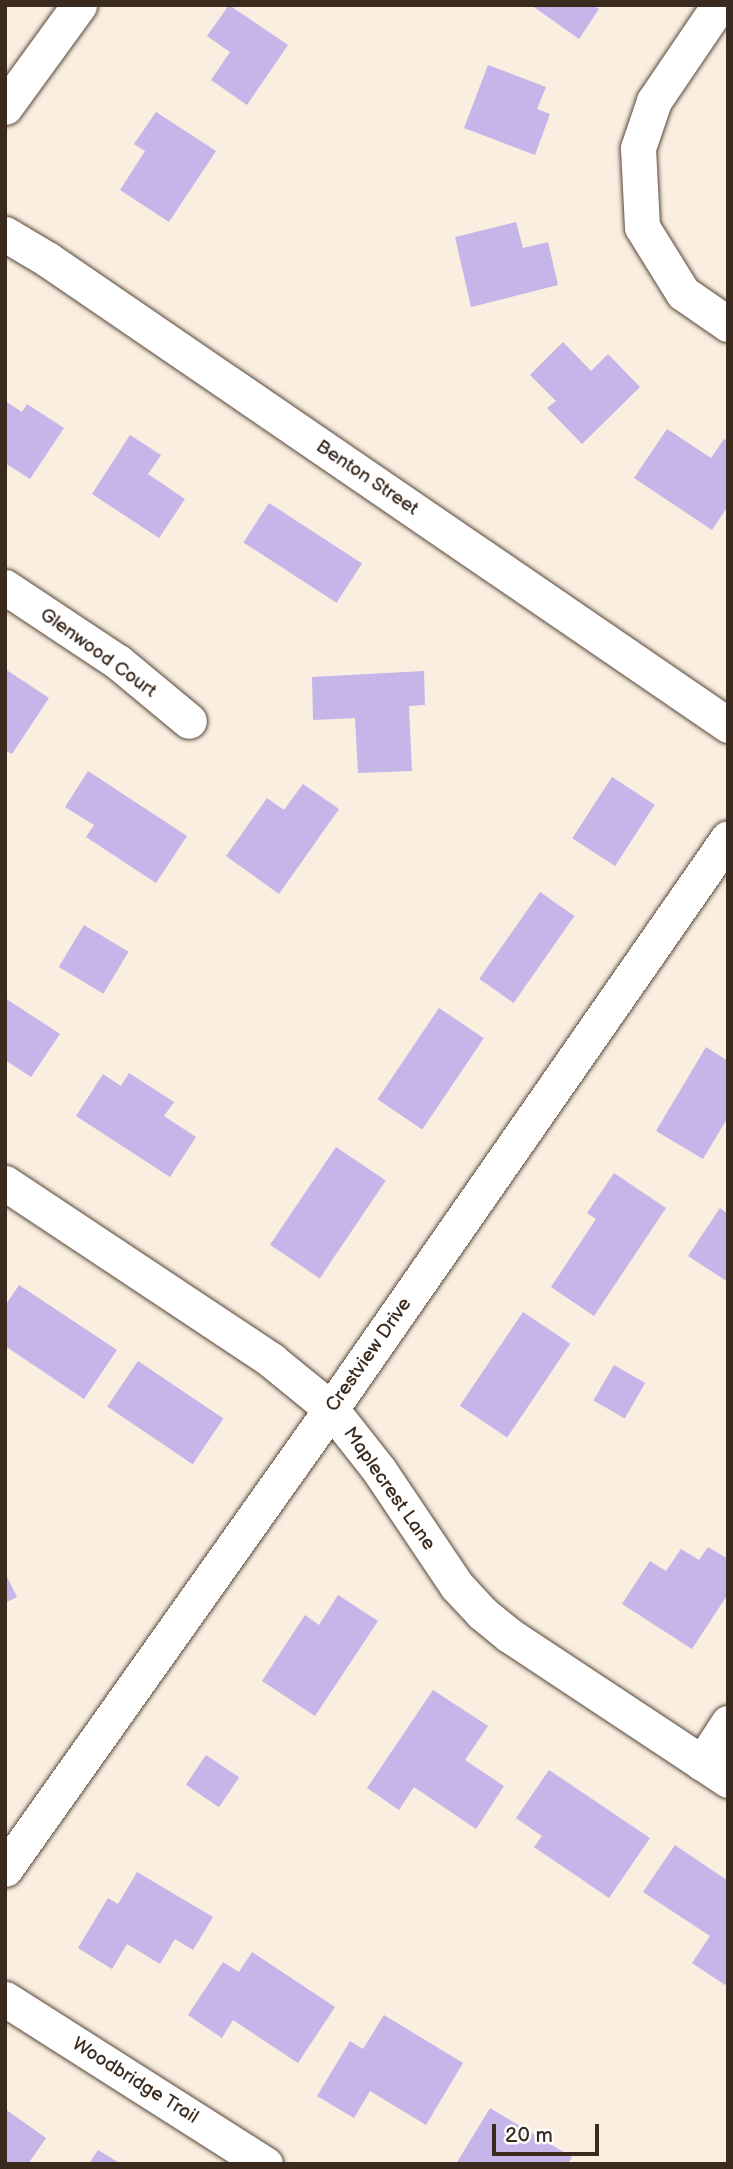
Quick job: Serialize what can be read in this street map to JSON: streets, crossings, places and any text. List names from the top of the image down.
{
  "streets": {
    "street": [
      "Benton Street",
      "Glenwood Court",
      "Crestview Drive",
      "Maplecrest Lane",
      "Woodbridge Trail"
    ]
  },
  "crossings": [
    ["Crestview Drive", "Maplecrest Lane"]
  ],
  "scale_bar": "20 m"
}
